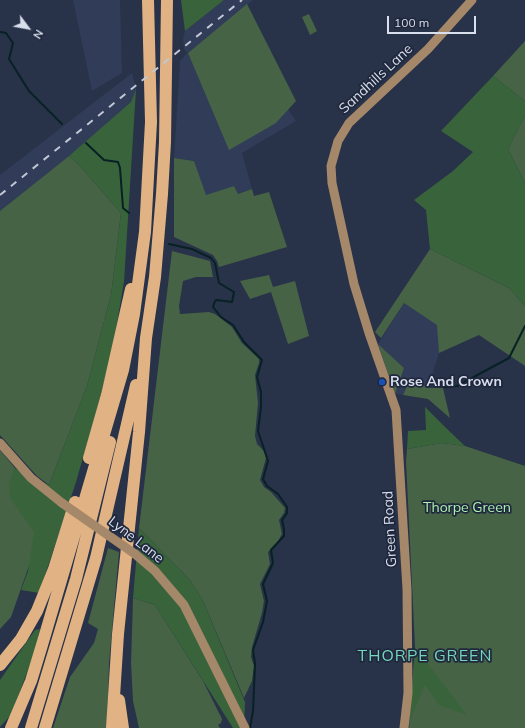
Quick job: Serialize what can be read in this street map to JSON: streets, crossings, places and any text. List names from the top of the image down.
{
  "streets": {
    "main road": ["Sandhills Lane", "Green Road", "Lyne Lane"]
  },
  "crossings": [
    ["Sandhills Lane", "Green Road"]
  ],
  "districts": ["THORPE GREEN"],
  "parks": ["Thorpe Green"],
  "places": ["Rose And Crown"],
  "scale_bar": "100 m",
  "north": "bottom right"
}
